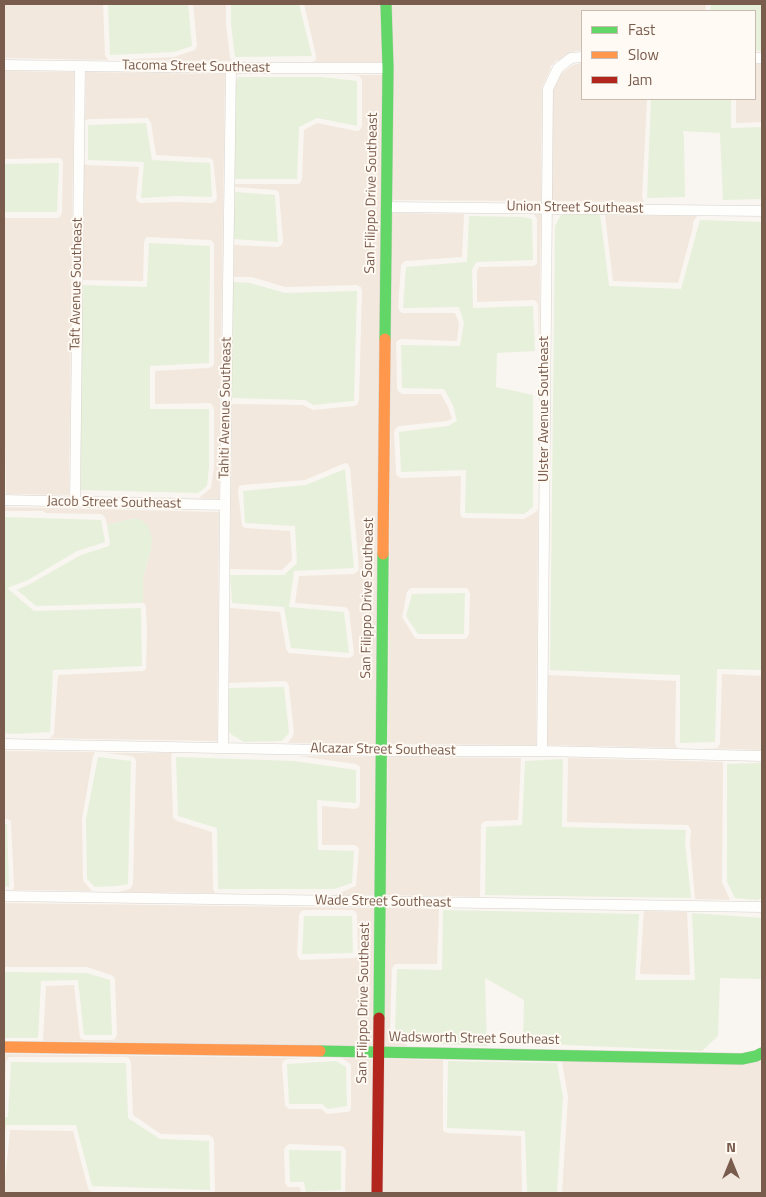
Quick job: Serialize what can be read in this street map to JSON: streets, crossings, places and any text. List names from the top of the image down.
{
  "streets": {
    "street": [
      "Tacoma Street Southeast",
      "San Filippo Drive Southeast",
      "Union Street Southeast",
      "Taft Avenue Southeast",
      "Tahiti Avenue Southeast",
      "Ulster Avenue Southeast",
      "Jacob Street Southeast",
      "Alcazar Street Southeast",
      "Wade Street Southeast",
      "Wadsworth Street Southeast"
    ]
  },
  "crossings": [
    ["Tacoma Street Southeast", "San Filippo Drive Southeast"],
    ["Tacoma Street Southeast", "Taft Avenue Southeast"],
    ["Tacoma Street Southeast", "Tahiti Avenue Southeast"],
    ["San Filippo Drive Southeast", "Union Street Southeast"],
    ["San Filippo Drive Southeast", "Alcazar Street Southeast"],
    ["San Filippo Drive Southeast", "Wade Street Southeast"],
    ["San Filippo Drive Southeast", "Wadsworth Street Southeast"],
    ["Union Street Southeast", "Ulster Avenue Southeast"],
    ["Taft Avenue Southeast", "Jacob Street Southeast"],
    ["Tahiti Avenue Southeast", "Jacob Street Southeast"],
    ["Tahiti Avenue Southeast", "Alcazar Street Southeast"],
    ["Ulster Avenue Southeast", "Alcazar Street Southeast"]
  ],
  "legend": ["Fast", "Slow", "Jam"],
  "north": "top"
}
